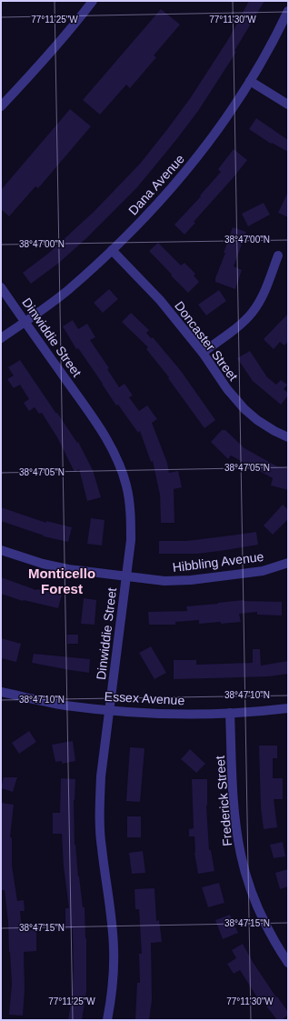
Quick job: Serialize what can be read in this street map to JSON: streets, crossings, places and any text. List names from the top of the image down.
{
  "streets": {
    "street": [
      "Dana Avenue",
      "Dinwiddie Street",
      "Doncaster Street",
      "Hibbling Avenue",
      "Essex Avenue",
      "Frederick Street"
    ]
  },
  "crossings": [
    ["Dana Avenue", "Dinwiddie Street"],
    ["Dana Avenue", "Doncaster Street"],
    ["Dinwiddie Street", "Hibbling Avenue"],
    ["Dinwiddie Street", "Essex Avenue"],
    ["Essex Avenue", "Frederick Street"]
  ],
  "districts": ["Monticello Forest"],
  "coordinates": [
    "77°11'25\"W",
    "77°11'30\"W",
    "38°47'00\"N",
    "38°47'05\"N",
    "38°47'10\"N",
    "38°47'15\"N"
  ]
}
